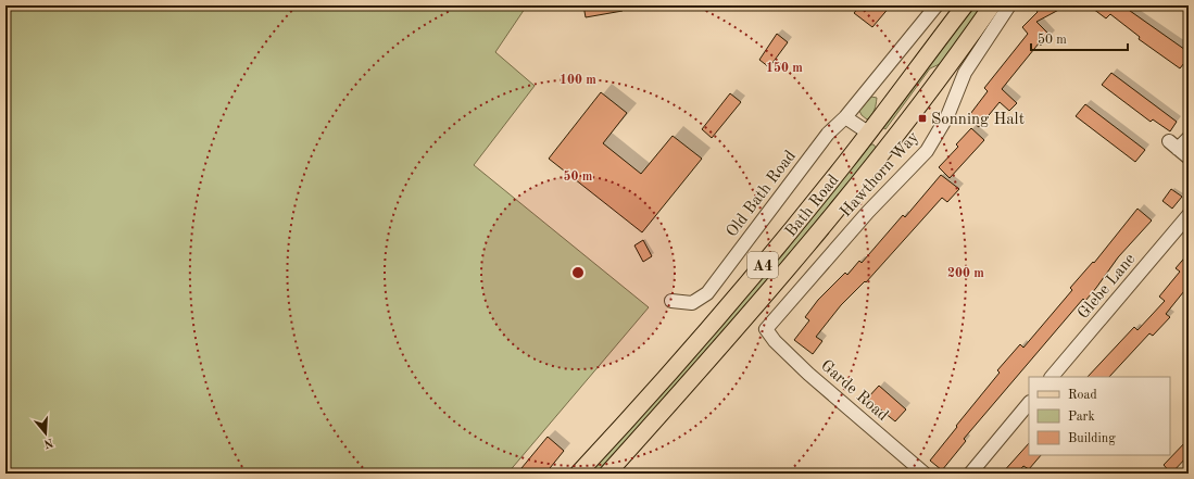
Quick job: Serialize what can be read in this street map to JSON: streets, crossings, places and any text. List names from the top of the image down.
{
  "streets": {
    "main road": ["Bath Road", "A4"],
    "street": [
      "Hawthorn Way",
      "Old Bath Road",
      "Glebe Lane",
      "Garde Road"
    ]
  },
  "crossings": [
    ["Hawthorn Way", "Garde Road"]
  ],
  "places": {
    "transit": ["Sonning Halt"]
  },
  "legend": ["Road", "Park", "Building"],
  "scale_bar": "50 m",
  "north": "bottom",
  "rings": [
    "150 m",
    "100 m",
    "50 m",
    "200 m"
  ]
}
